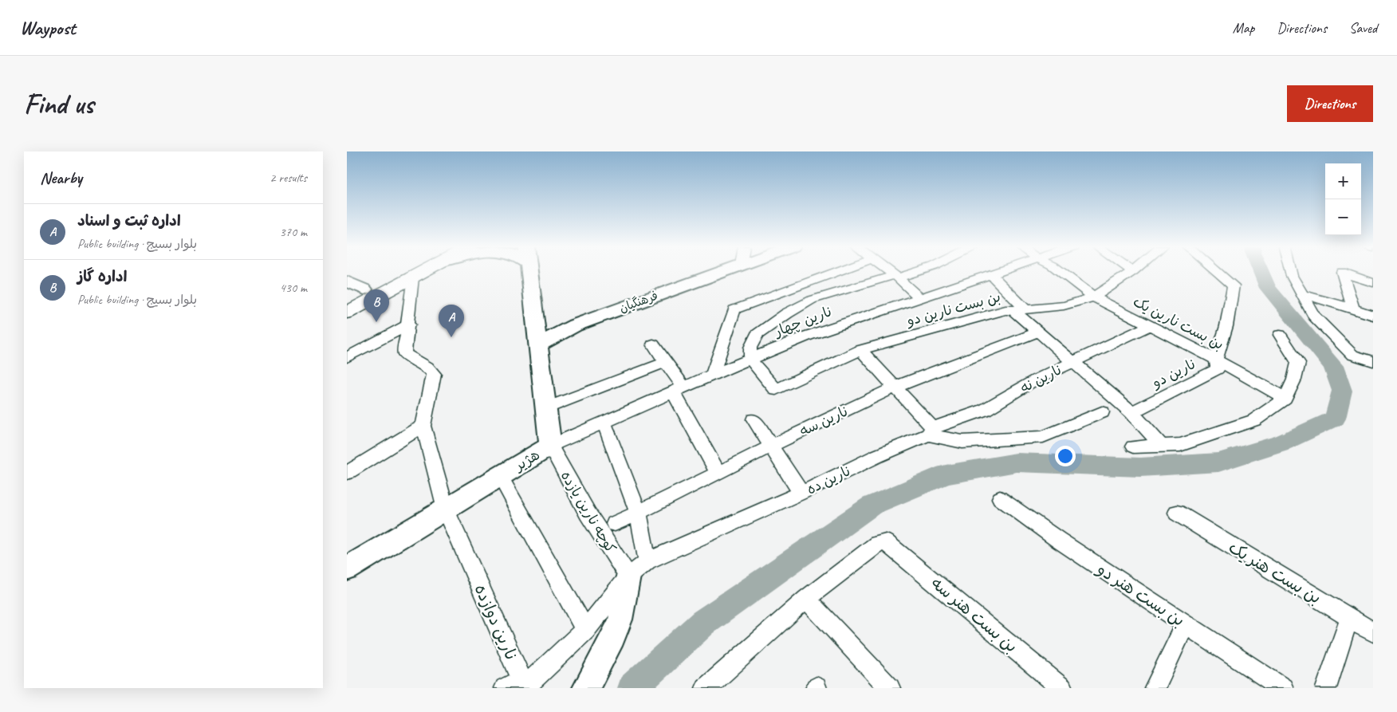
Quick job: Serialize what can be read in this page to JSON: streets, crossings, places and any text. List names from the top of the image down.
{
  "streets": {
    "main road": ["فرهنگیان", "هژیر"],
    "street": [
      "بن بست نارین دو",
      "نارین چهار",
      "بن بست نارین یک",
      "نارین دو",
      "نارین نه",
      "نارین سه",
      "نارین ده",
      "کوچه نارین یازده",
      "بن بست هنر یک",
      "بن بست هنر دو",
      "بن بست هنر سه",
      "نارین دوازده"
    ]
  },
  "crossings": [
    ["فرهنگیان", "هژیر"],
    ["بن بست نارین دو", "نارین چهار"],
    ["بن بست نارین دو", "نارین دو"],
    ["بن بست نارین دو", "نارین نه"],
    ["بن بست نارین دو", "نارین سه"],
    ["نارین چهار", "هژیر"],
    ["نارین چهار", "کوچه نارین یازده"],
    ["بن بست نارین یک", "نارین دو"],
    ["بن بست نارین یک", "نارین نه"],
    ["نارین نه", "نارین ده"],
    ["هژیر", "کوچه نارین یازده"],
    ["هژیر", "نارین دوازده"],
    ["نارین ده", "کوچه نارین یازده"],
    ["نارین ده", "نارین دوازده"],
    ["کوچه نارین یازده", "نارین دوازده"]
  ],
  "page": {
    "header": "Waypost",
    "nav": ["Map", "Directions", "Saved"],
    "buttons": "Directions",
    "title": "Find us",
    "heading": ["Nearby", "2 results"],
    "map_buttons": ["+", "−"],
    "list": [
      {
        "mark": "A",
        "name": "اداره ثبت و اسناد",
        "note": "Public building · بلوار بسیج",
        "value": "370 m"
      },
      {
        "mark": "B",
        "name": "اداره گاز",
        "note": "Public building · بلوار بسیج",
        "value": "430 m"
      }
    ],
    "pins": ["B", "A"]
  }
}
